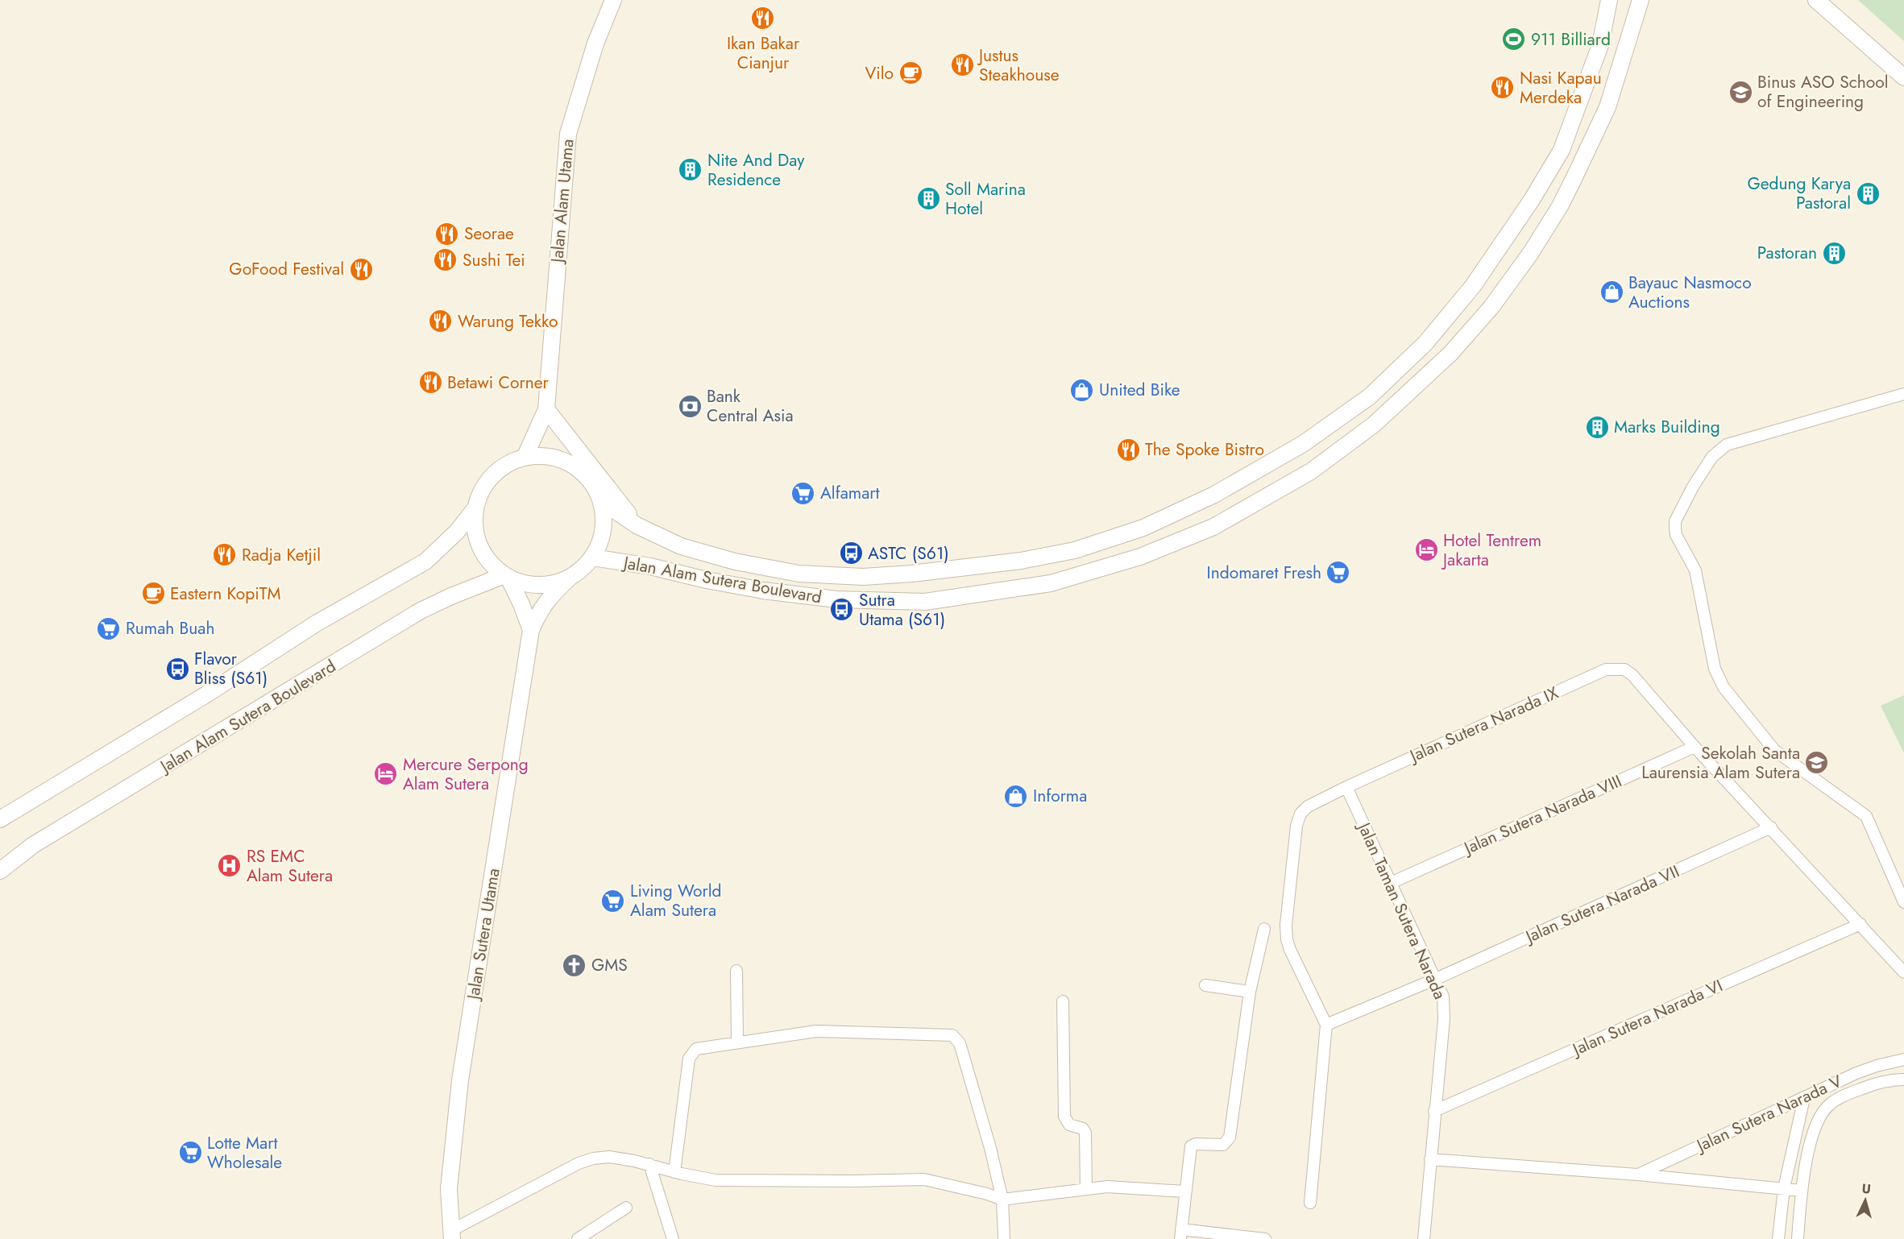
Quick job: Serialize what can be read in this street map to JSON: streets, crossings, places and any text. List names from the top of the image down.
{
  "streets": {
    "main road": ["Jalan Alam Utama", "Jalan Alam Sutera Boulevard", "Jalan Sutera Utama"],
    "street": [
      "Jalan Sutera Narada IX",
      "Jalan Sutera Narada VIII",
      "Jalan Sutera Narada VII",
      "Jalan Taman Sutera Narada",
      "Jalan Sutera Narada VI",
      "Jalan Sutera Narada V"
    ]
  },
  "crossings": [
    ["Jalan Alam Utama", "Jalan Alam Sutera Boulevard"],
    ["Jalan Alam Utama", "Jalan Sutera Utama"],
    ["Jalan Alam Sutera Boulevard", "Jalan Sutera Utama"],
    ["Jalan Sutera Narada IX", "Jalan Sutera Narada VIII"],
    ["Jalan Sutera Narada IX", "Jalan Sutera Narada VII"],
    ["Jalan Sutera Narada IX", "Jalan Taman Sutera Narada"],
    ["Jalan Sutera Narada VIII", "Jalan Taman Sutera Narada"],
    ["Jalan Sutera Narada VII", "Jalan Taman Sutera Narada"],
    ["Jalan Taman Sutera Narada", "Jalan Sutera Narada VI"],
    ["Jalan Taman Sutera Narada", "Jalan Sutera Narada V"]
  ],
  "places": {
    "restaurant": [
      "Ikan Bakar Cianjur",
      "Justus Steakhouse",
      "Nasi Kapau Merdeka",
      "Seorae",
      "Sushi Tei",
      "GoFood Festival",
      "Warung Tekko",
      "Betawi Corner",
      "The Spoke Bistro",
      "Radja Ketjil"
    ],
    "sports": ["911 Billiard"],
    "cafe": ["Vilo", "Eastern KopiTM"],
    "school or university": ["Binus ASO School of Engineering", "Sekolah Santa Laurensia Alam Sutera"],
    "building": [
      "Nite And Day Residence",
      "Gedung Karya Pastoral",
      "Soll Marina Hotel",
      "Pastoran",
      "Marks Building"
    ],
    "shop": ["Bayauc Nasmoco Auctions", "United Bike", "Informa"],
    "bank": ["Bank Central Asia"],
    "supermarket": [
      "Alfamart",
      "Indomaret Fresh",
      "Rumah Buah",
      "Living World Alam Sutera",
      "Lotte Mart Wholesale"
    ],
    "hotel": ["Hotel Tentrem Jakarta", "Mercure Serpong Alam Sutera"],
    "bus stop": ["ASTC (S61)", "Sutra Utama (S61)", "Flavor Bliss (S61)"],
    "hospital": ["RS EMC Alam Sutera"],
    "church": ["GMS"]
  },
  "north": "top"
}
